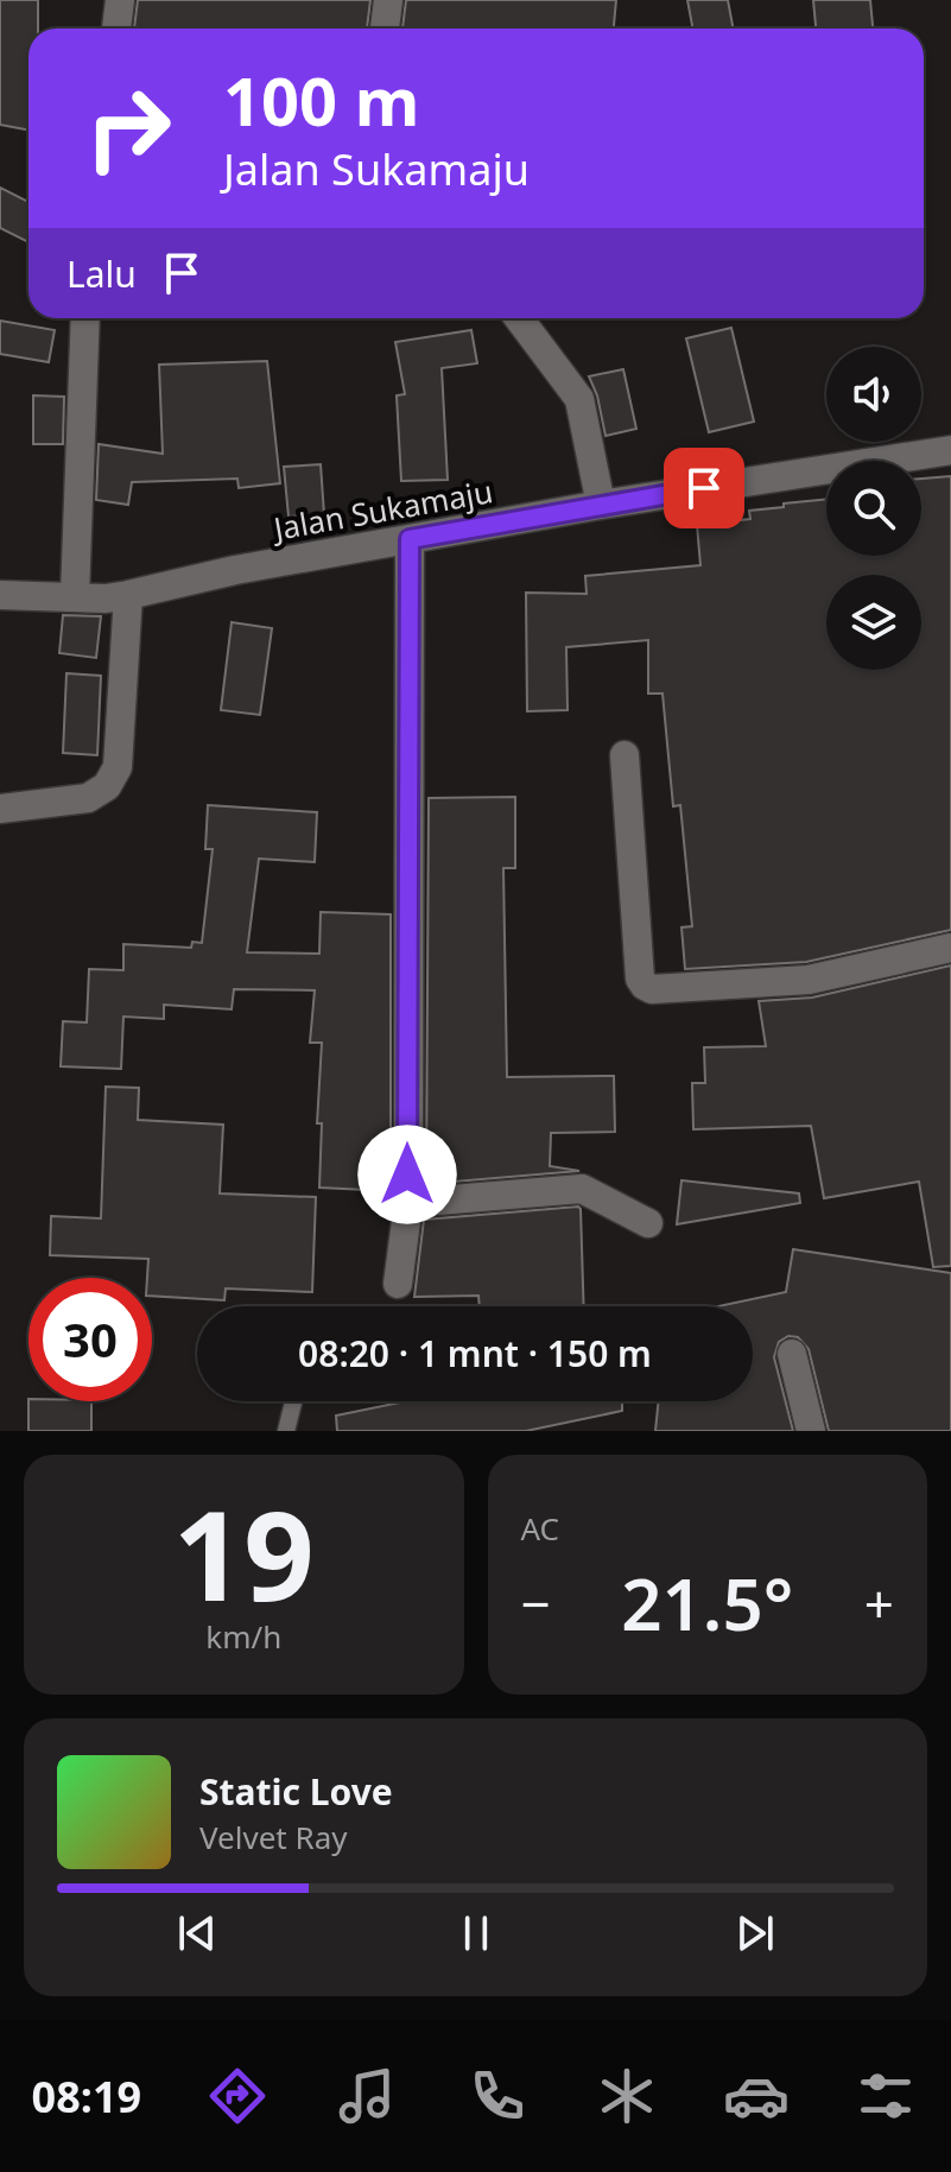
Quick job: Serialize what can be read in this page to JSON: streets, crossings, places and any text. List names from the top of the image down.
{
  "streets": {
    "street": ["Jalan Sukamaju"]
  },
  "page": {
    "turn": ["100 m", "Jalan Sukamaju"],
    "then": "Lalu",
    "limit": "30",
    "trip": "08:20 · 1 mnt · 150 m",
    "tile": [
      ["19", "km/h"],
      "AC"
    ],
    "heat": ["−", "21.5°", "+"],
    "song": ["Static Love", "Velvet Ray"],
    "tabs": "08:19"
  }
}
